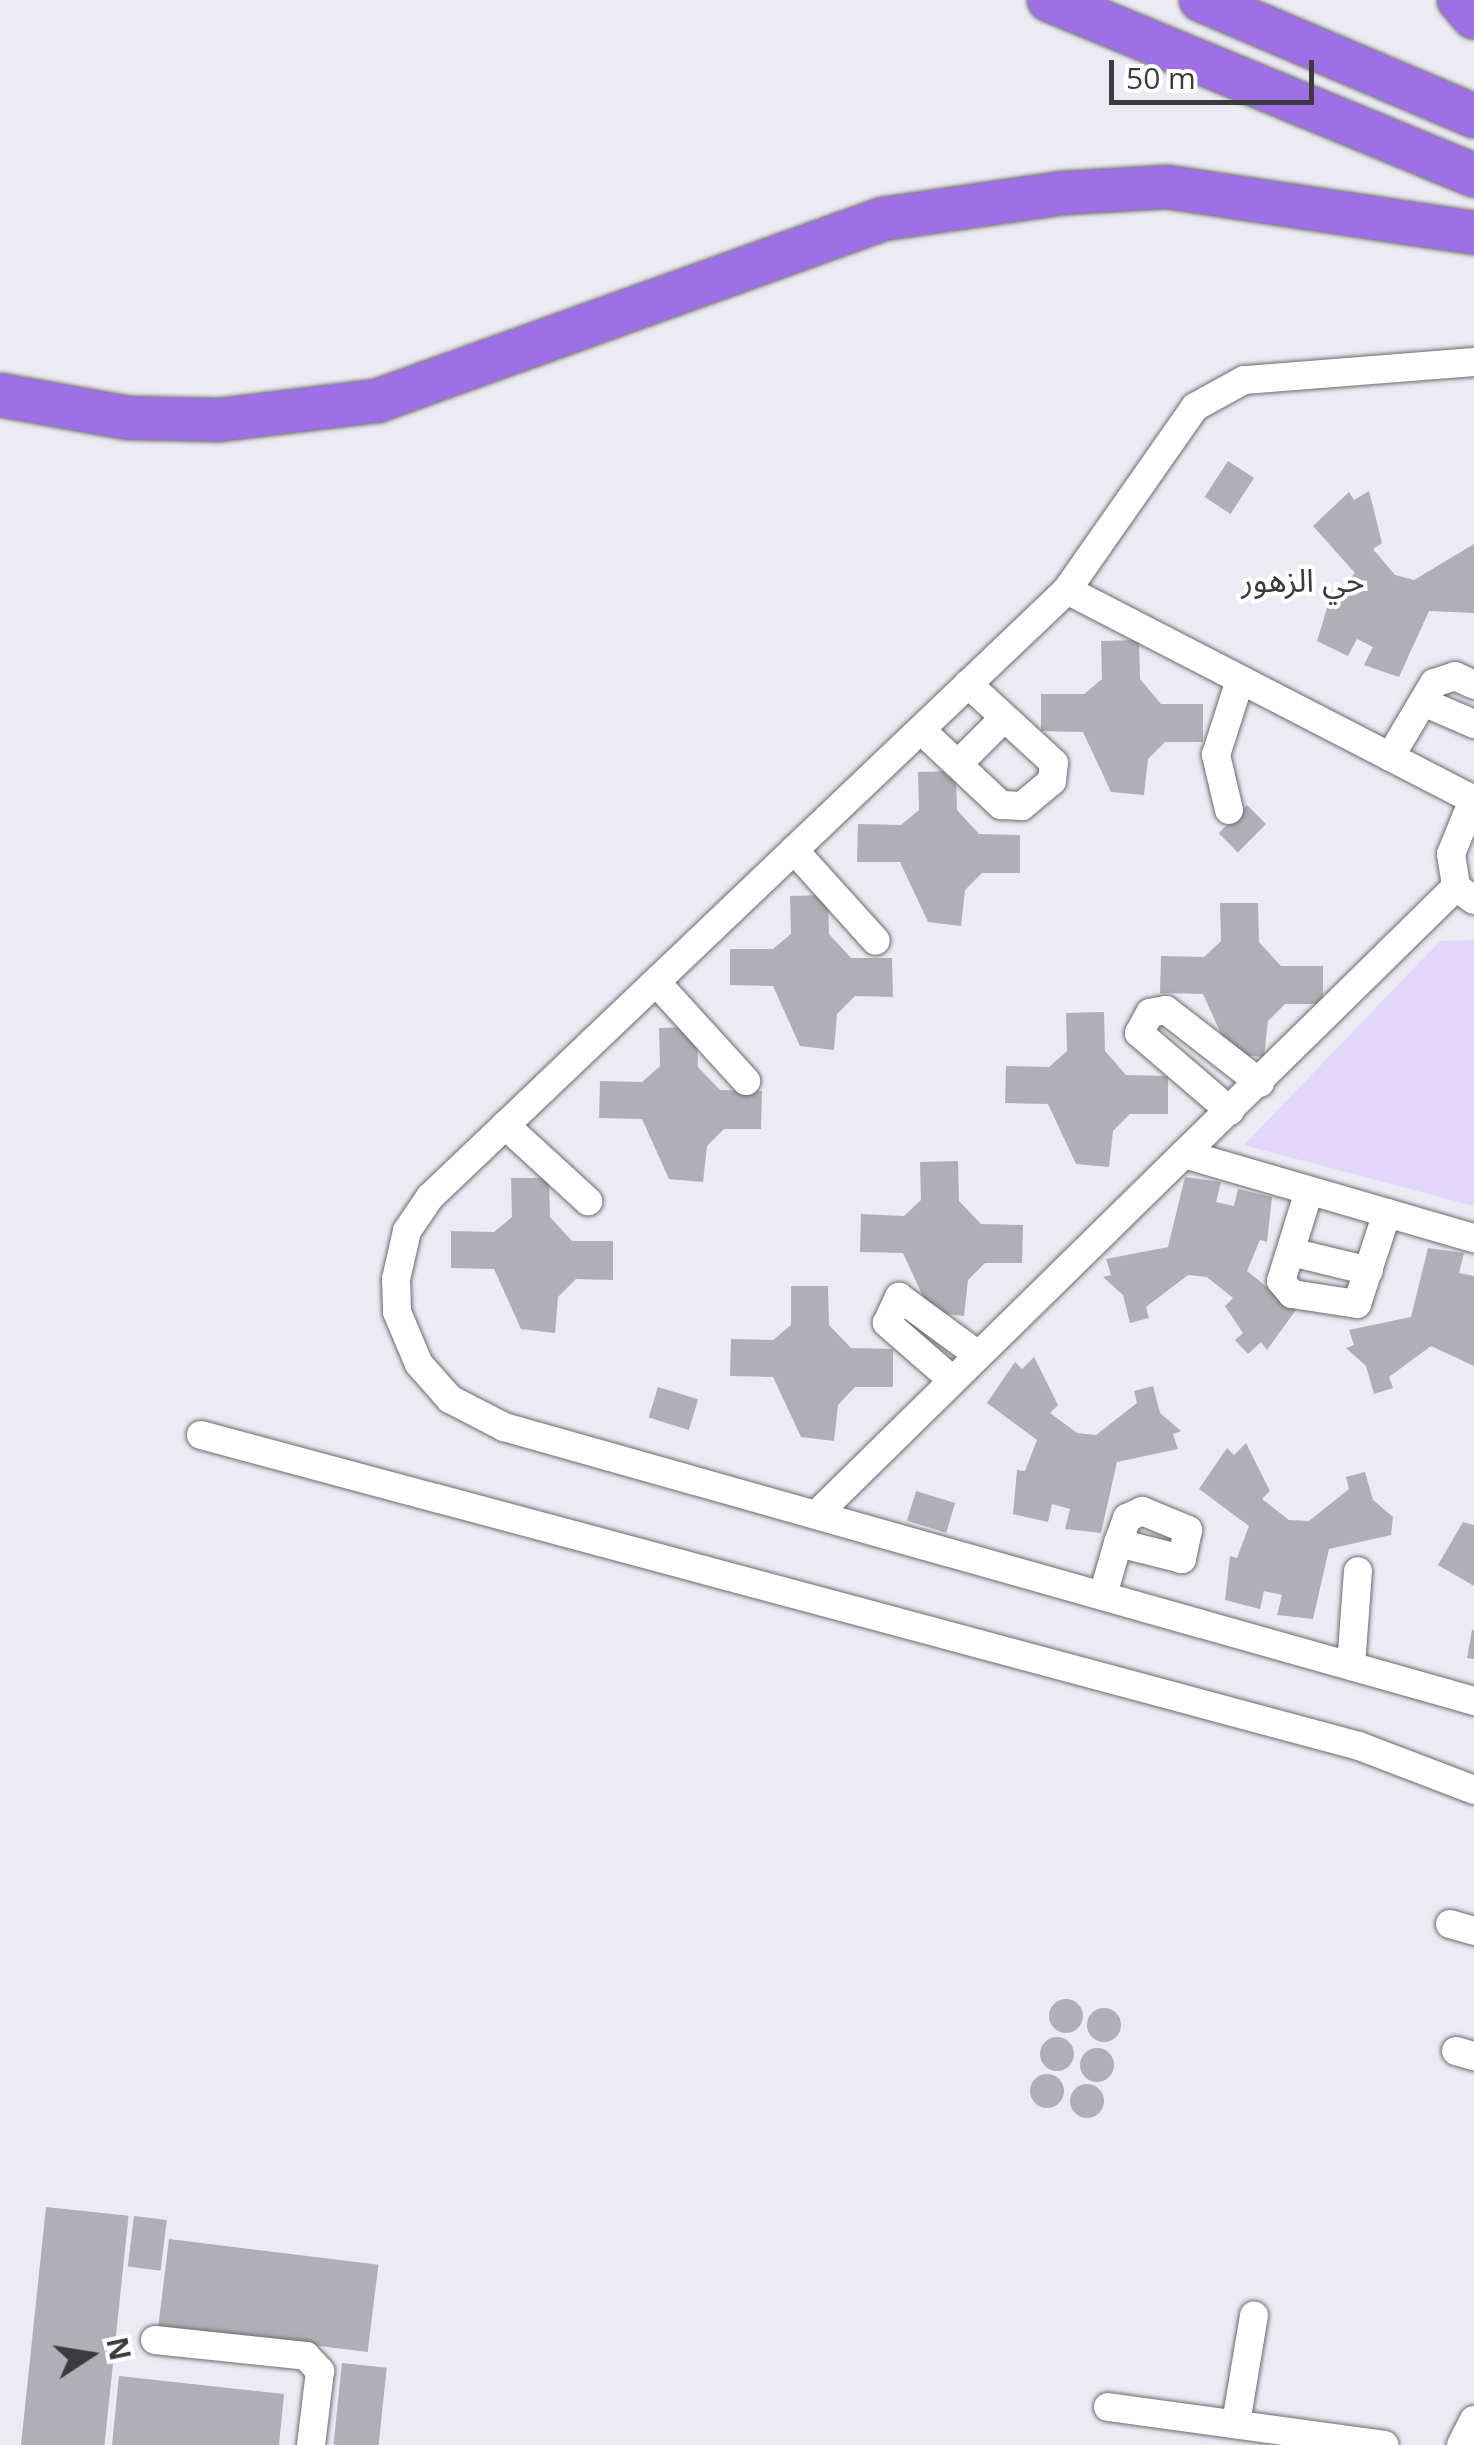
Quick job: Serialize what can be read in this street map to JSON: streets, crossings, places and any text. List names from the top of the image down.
{
  "districts": ["حي الزهور"],
  "scale_bar": "50 m",
  "north": "right"
}
